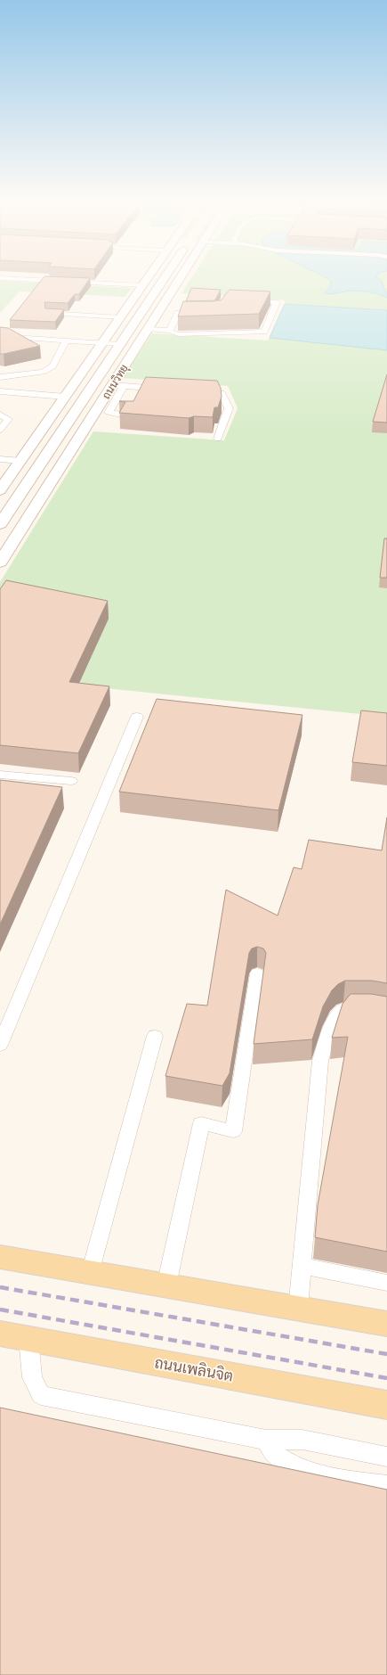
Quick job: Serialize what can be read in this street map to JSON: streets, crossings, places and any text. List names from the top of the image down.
{
  "streets": {
    "main road": ["ถนนวิทยุ", "ถนนเพลินจิต"]
  }
}
